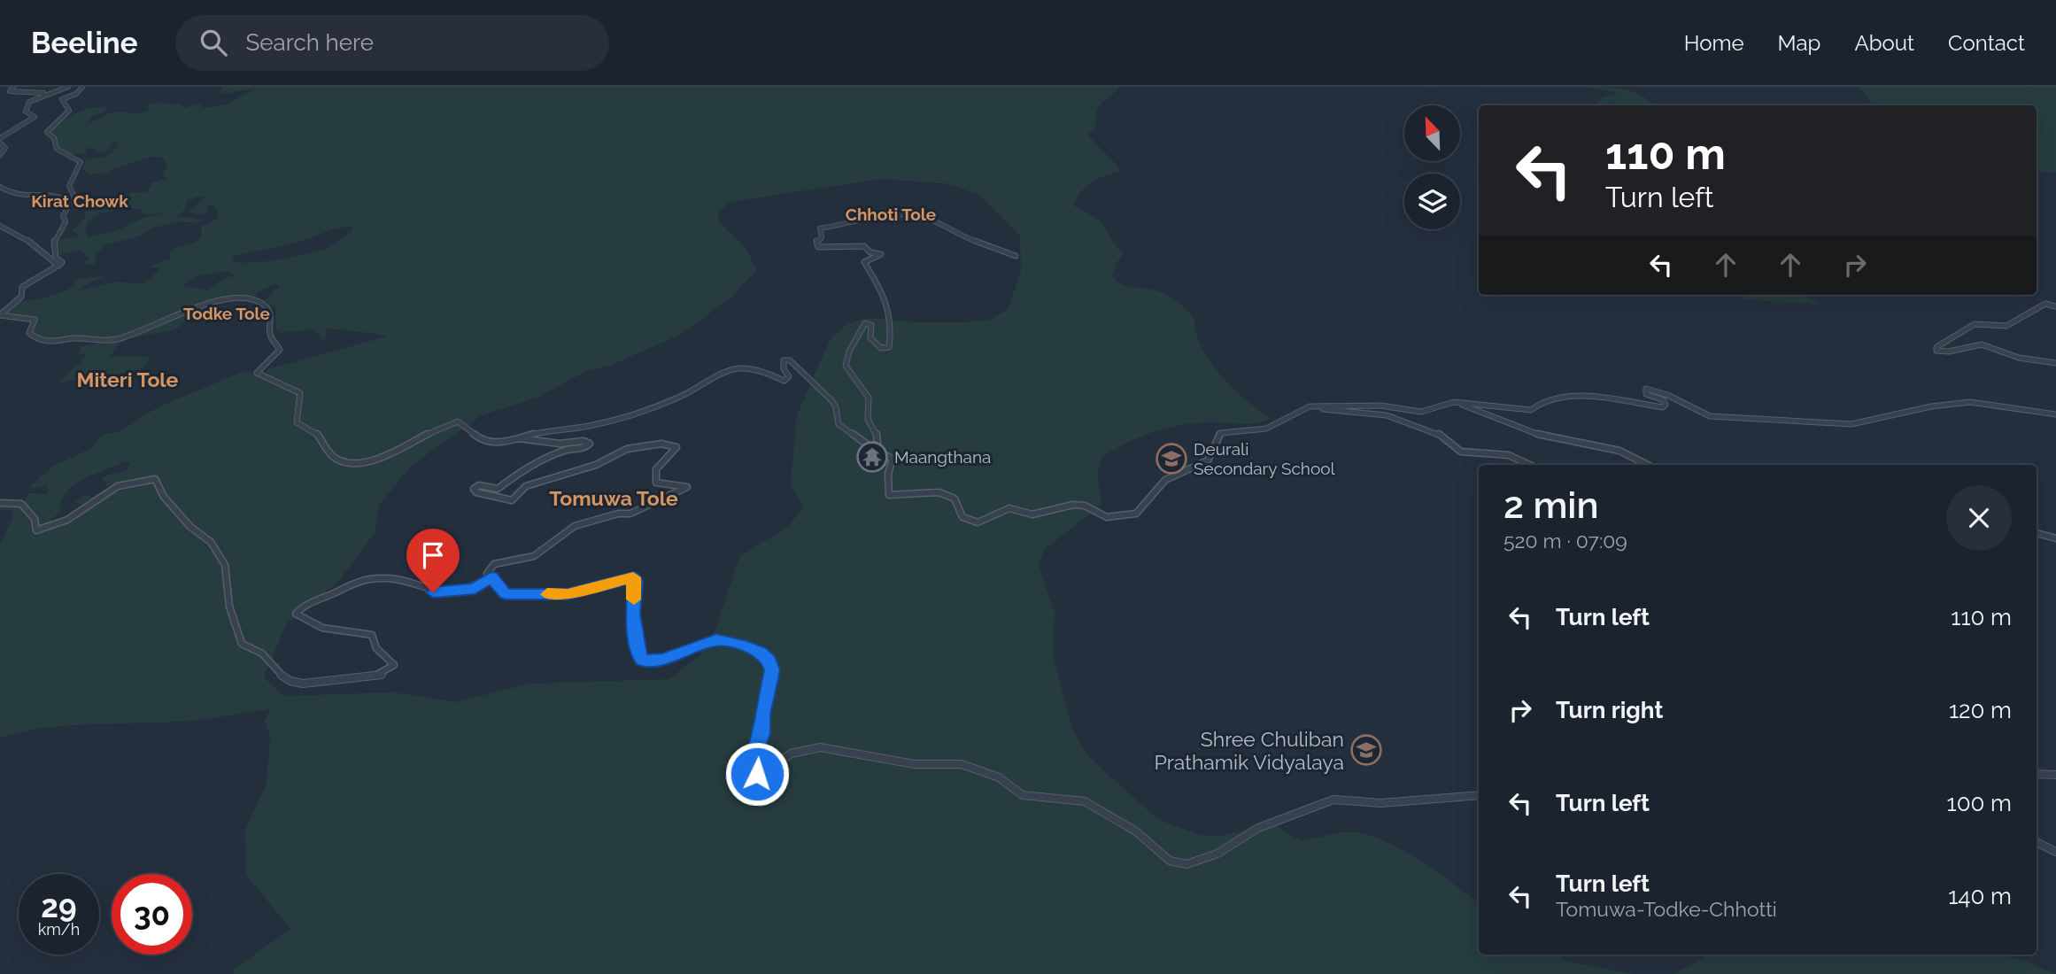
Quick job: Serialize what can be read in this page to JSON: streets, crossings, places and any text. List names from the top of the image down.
{
  "districts": [
    "Kirat Chowk",
    "Chhoti Tole",
    "Todke Tole",
    "Miteri Tole",
    "Tomuwa Tole"
  ],
  "places": {
    "temple": ["Maangthana"],
    "school or university": ["Deurali Secondary School", "Shree Chuliban Prathamik Vidyalaya"]
  },
  "north": "top left",
  "page": {
    "header": "Beeline",
    "search": "Search here",
    "nav": [
      "Home",
      "Map",
      "About",
      "Contact"
    ],
    "turn": ["110 m", "Turn left"],
    "heading": ["2 min", "520 m · 07:09"],
    "list": [
      {
        "name": "Turn left",
        "value": "110 m"
      },
      {
        "name": "Turn right",
        "value": "120 m"
      },
      {
        "name": "Turn left",
        "value": "100 m"
      },
      {
        "name": "Turn left",
        "note": "Tomuwa-Todke-Chhotti",
        "value": "140 m"
      }
    ],
    "speed": "29 km/h",
    "limit": "30"
  }
}
